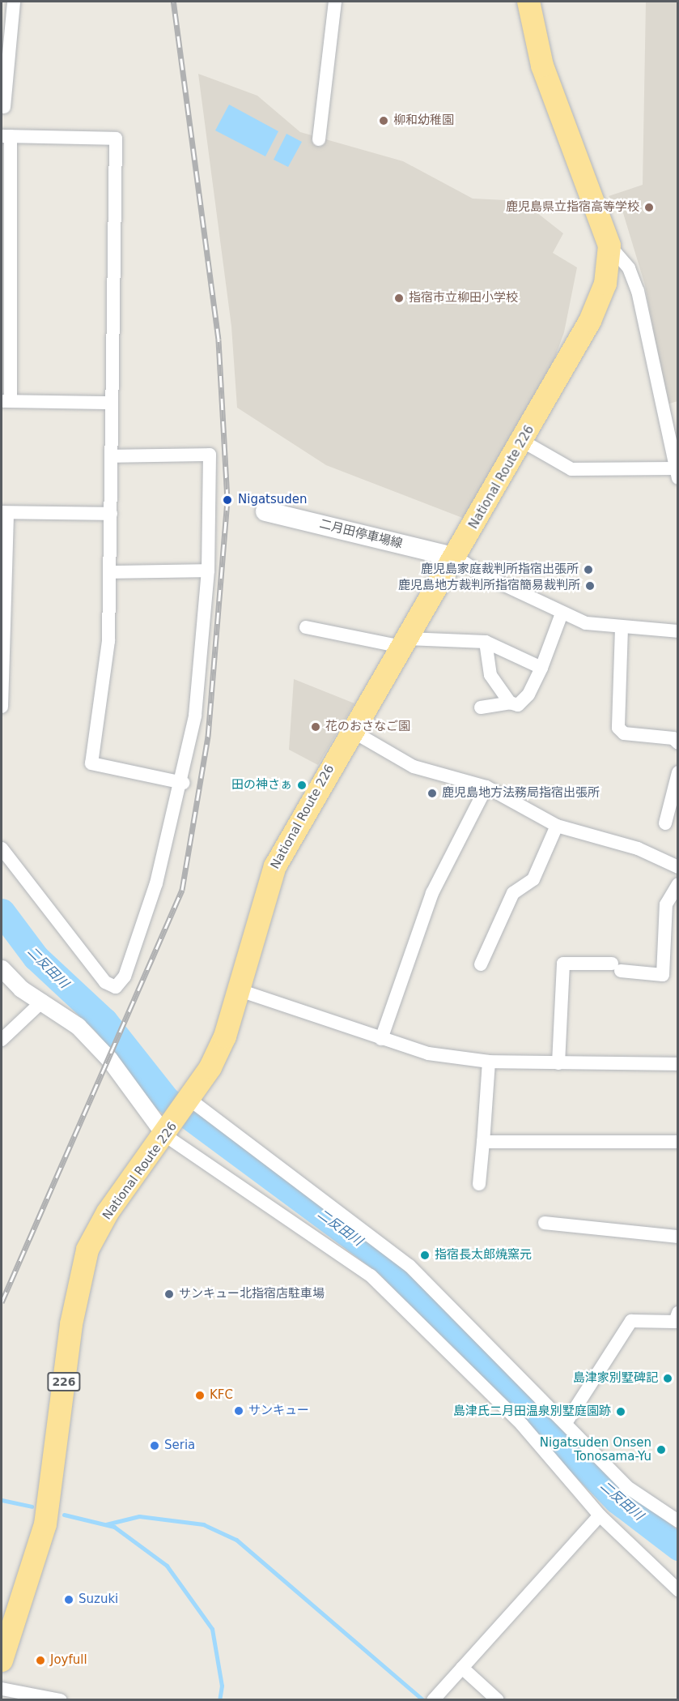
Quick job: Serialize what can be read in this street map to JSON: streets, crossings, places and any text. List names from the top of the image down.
{
  "streets": {
    "highway": ["National Route 226", "226"],
    "main road": ["二月田停車場線"]
  },
  "crossings": [
    ["National Route 226", "二月田停車場線"]
  ],
  "water": ["二反田川"],
  "places": [
    "柳和幼稚園",
    "鹿児島県立指宿高等学校",
    "指宿市立柳田小学校",
    "Nigatsuden",
    "鹿児島家庭裁判所指宿出張所",
    "鹿児島地方裁判所指宿簡易裁判所",
    "花のおさなご園",
    "田の神さぁ",
    "鹿児島地方法務局指宿出張所",
    "指宿長太郎焼窯元",
    "サンキュー北指宿店駐車場",
    "島津家別墅碑記",
    "KFC",
    "サンキュー",
    "島津氏二月田温泉別墅庭園跡",
    "Seria",
    "Nigatsuden Onsen Tonosama-Yu",
    "Suzuki",
    "Joyfull"
  ]
}
